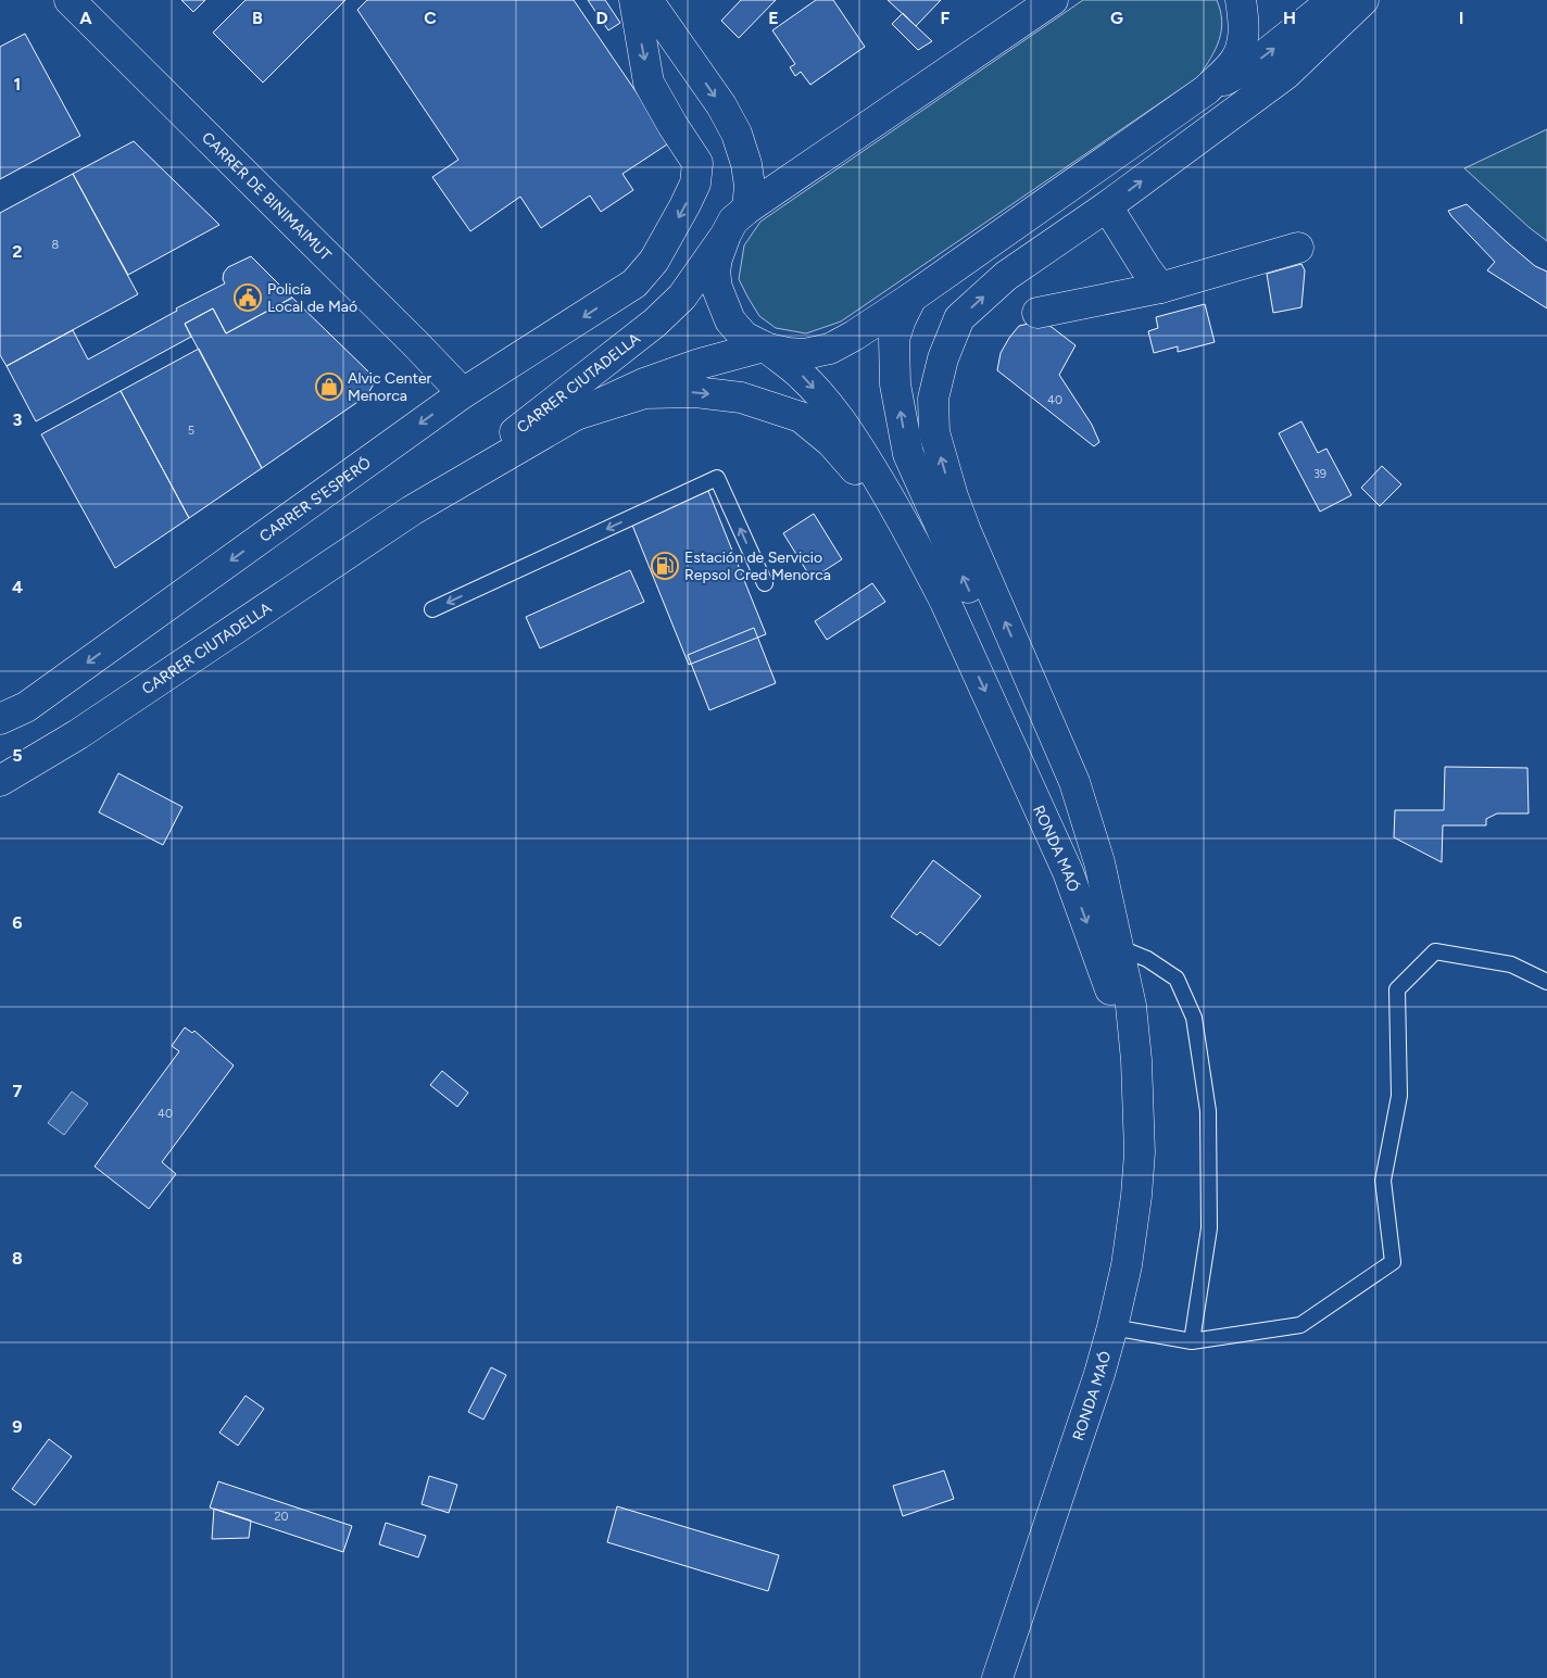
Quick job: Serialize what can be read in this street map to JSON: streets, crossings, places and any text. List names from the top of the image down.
{
  "streets": {
    "main road": [
      "CARRER DE BINIMAIMUT",
      "CARRER CIUTADELLA",
      "CARRER S'ESPERÓ",
      "RONDA MAÓ"
    ]
  },
  "crossings": [
    ["CARRER DE BINIMAIMUT", "CARRER S'ESPERÓ"]
  ],
  "one_way": ["CARRER S'ESPERÓ"],
  "places": {
    "public building": ["Policía Local de Maó"],
    "shop": ["Alvic Center Menorca"],
    "fuel station": ["Estación de Servicio Repsol Cred Menorca"]
  },
  "house_numbers": [
    "8",
    "40",
    "5",
    "39",
    "40",
    "20"
  ],
  "grid": {
    "columns": [
      "A",
      "B",
      "C",
      "D",
      "E",
      "F",
      "G",
      "H",
      "I"
    ],
    "rows": [
      "1",
      "2",
      "3",
      "4",
      "5",
      "6",
      "7",
      "8",
      "9"
    ]
  }
}
